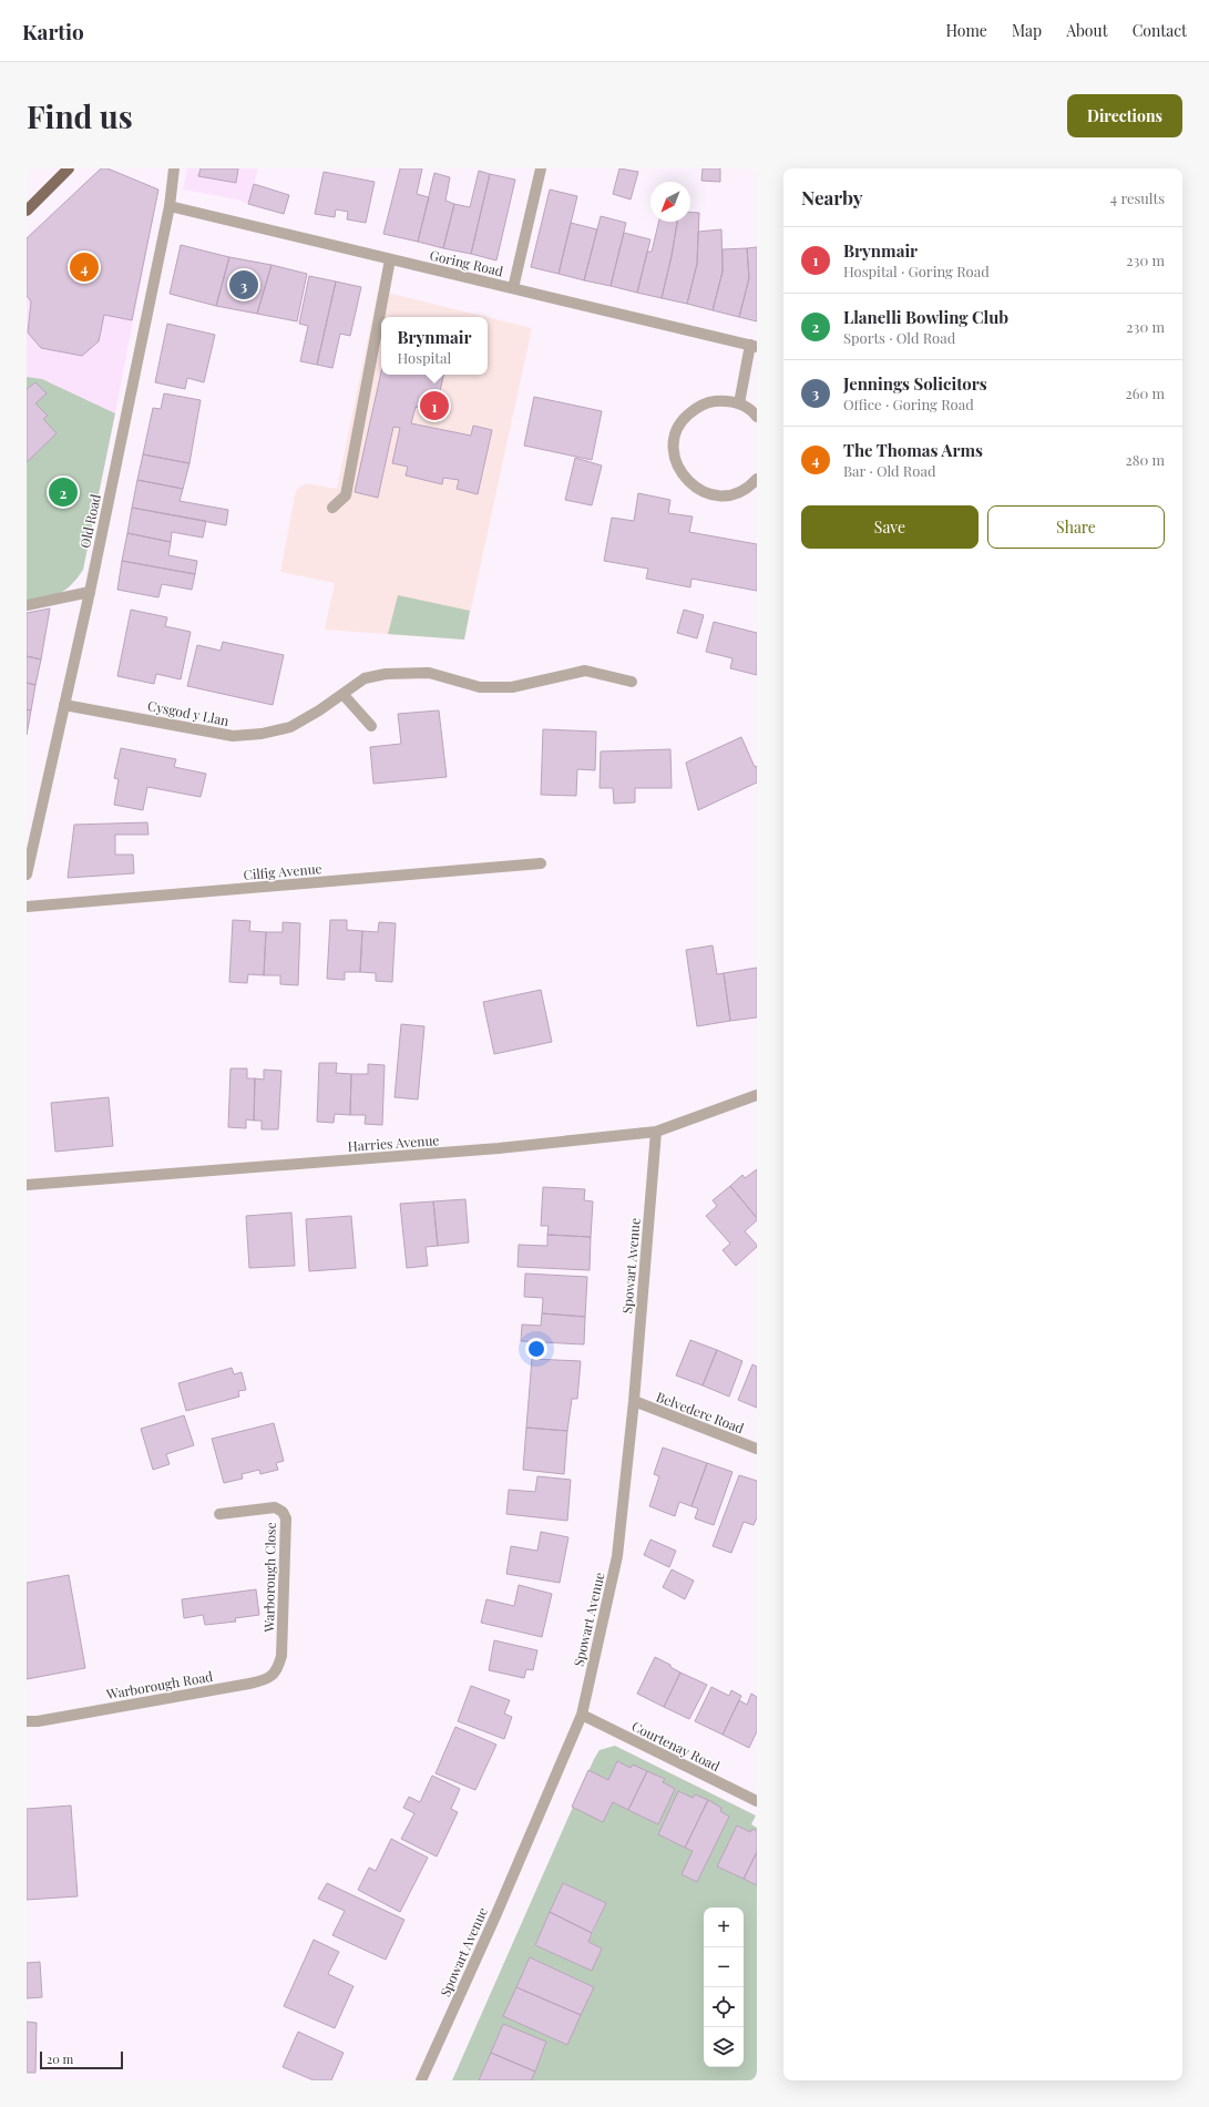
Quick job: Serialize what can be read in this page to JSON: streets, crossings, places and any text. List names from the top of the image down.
{
  "streets": {
    "street": [
      "Goring Road",
      "Old Road",
      "Cysgod y Llan",
      "Cilfig Avenue",
      "Harries Avenue",
      "Spowart Avenue",
      "Belvedere Road",
      "Warborough Close",
      "Warborough Road",
      "Courtenay Road"
    ]
  },
  "crossings": [
    ["Goring Road", "Old Road"],
    ["Old Road", "Cysgod y Llan"],
    ["Harries Avenue", "Spowart Avenue"],
    ["Spowart Avenue", "Belvedere Road"],
    ["Spowart Avenue", "Courtenay Road"],
    ["Warborough Close", "Warborough Road"]
  ],
  "scale_bar": "20 m",
  "north": "bottom left",
  "page": {
    "header": "Kartio",
    "nav": [
      "Home",
      "Map",
      "About",
      "Contact"
    ],
    "buttons": [
      "Directions",
      ["Save", "Share"]
    ],
    "title": "Find us",
    "heading": ["Nearby", "4 results"],
    "list": [
      {
        "mark": "1",
        "name": "Brynmair",
        "note": "Hospital · Goring Road",
        "value": "230 m"
      },
      {
        "mark": "2",
        "name": "Llanelli Bowling Club",
        "note": "Sports · Old Road",
        "value": "230 m"
      },
      {
        "mark": "3",
        "name": "Jennings Solicitors",
        "note": "Office · Goring Road",
        "value": "260 m"
      },
      {
        "mark": "4",
        "name": "The Thomas Arms",
        "note": "Bar · Old Road",
        "value": "280 m"
      }
    ],
    "pins": [
      "4",
      "3",
      "1",
      "2"
    ],
    "popup": ["Brynmair", "Hospital"],
    "map_buttons": ["+", "−"],
    "scale": "20 m"
  }
}
